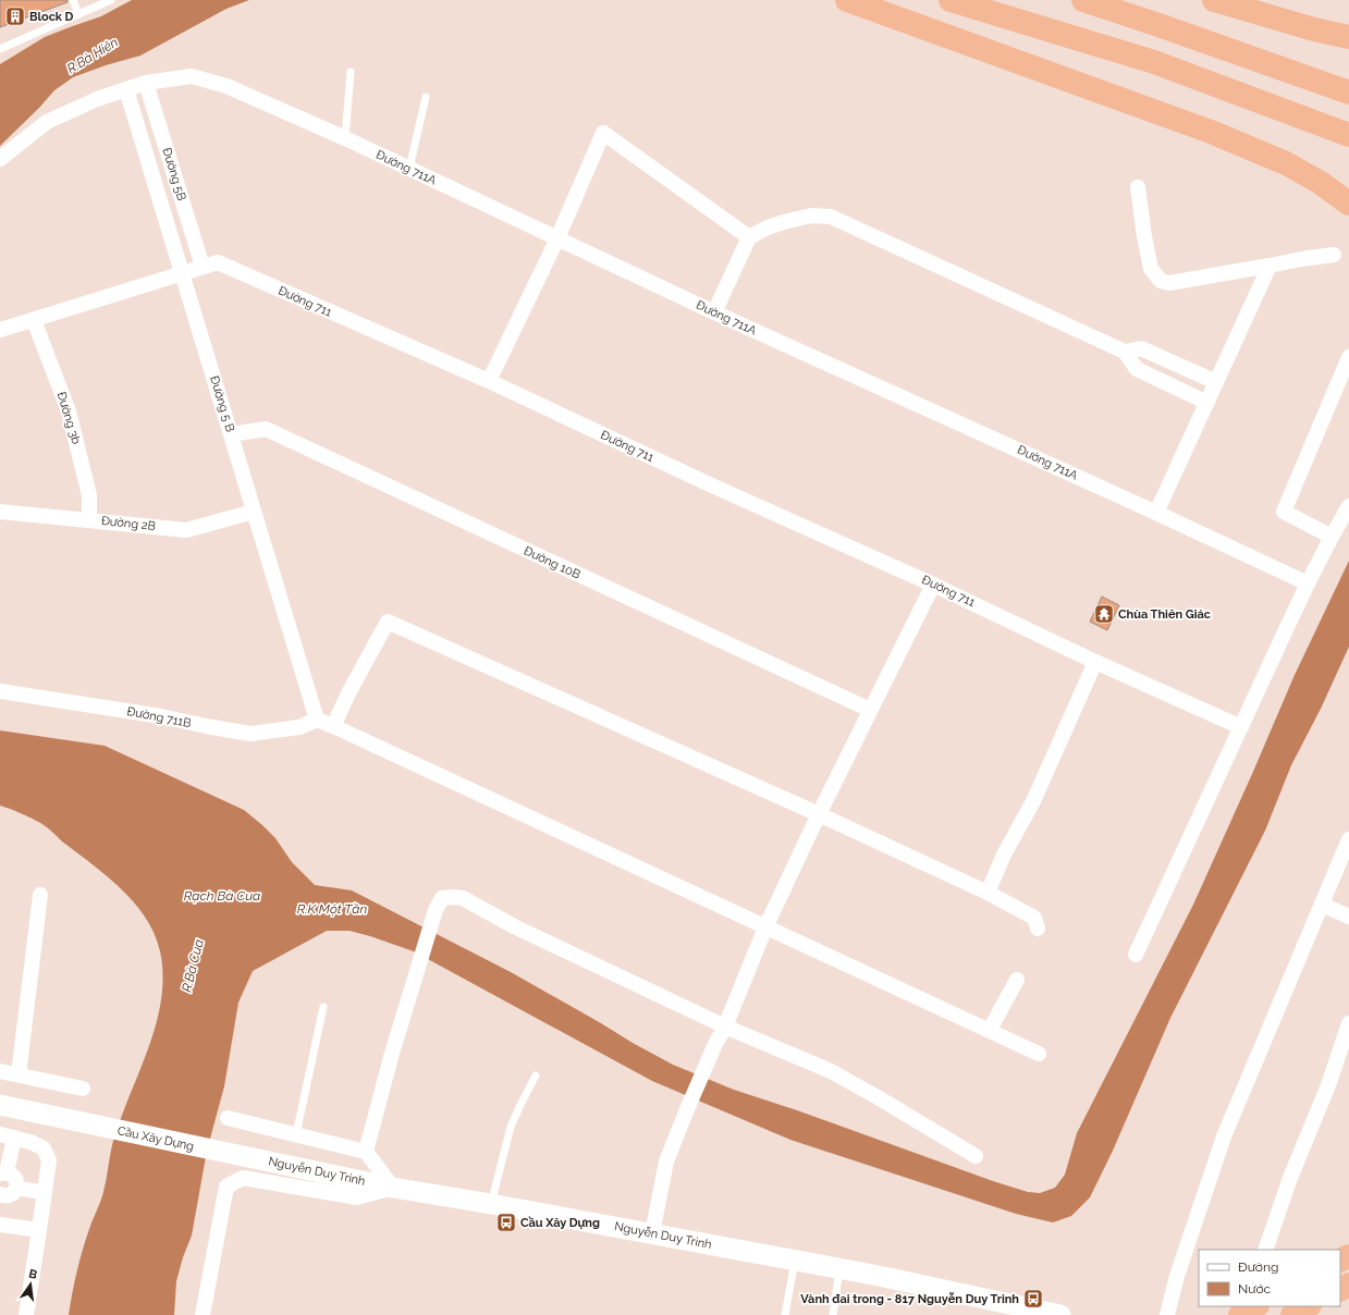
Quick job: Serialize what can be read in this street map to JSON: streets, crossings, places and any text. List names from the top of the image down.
{
  "streets": {
    "main road": ["Cầu Xây Dựng", "Nguyễn Duy Trinh"],
    "street": [
      "Đường 711A",
      "Đường 5B",
      "Đường 711",
      "Đường 5 B",
      "Đường 3b",
      "Đường 2B",
      "Đường 10B",
      "Đường 711B"
    ]
  },
  "crossings": [
    ["Đường 711A", "Đường 5B"],
    ["Đường 711A", "Đường 5 B"],
    ["Đường 5B", "Đường 711"],
    ["Đường 711", "Đường 5 B"],
    ["Đường 711", "Đường 3b"],
    ["Đường 5 B", "Đường 2B"],
    ["Đường 5 B", "Đường 10B"],
    ["Đường 5 B", "Đường 711B"],
    ["Đường 3b", "Đường 2B"],
    ["Cầu Xây Dựng", "Nguyễn Duy Trinh"]
  ],
  "water": [
    "R.Bà Hiên",
    "Rạch Bà Cua",
    "R.K Một Tần",
    "R.Bà Cua"
  ],
  "places": {
    "building": ["Block D"],
    "temple": ["Chùa Thiên Giác"],
    "bus stop": ["Cầu Xây Dựng", "Vành đai trong - 817 Nguyễn Duy Trinh"]
  },
  "legend": ["Đường", "Nước"],
  "north": "top"
}
